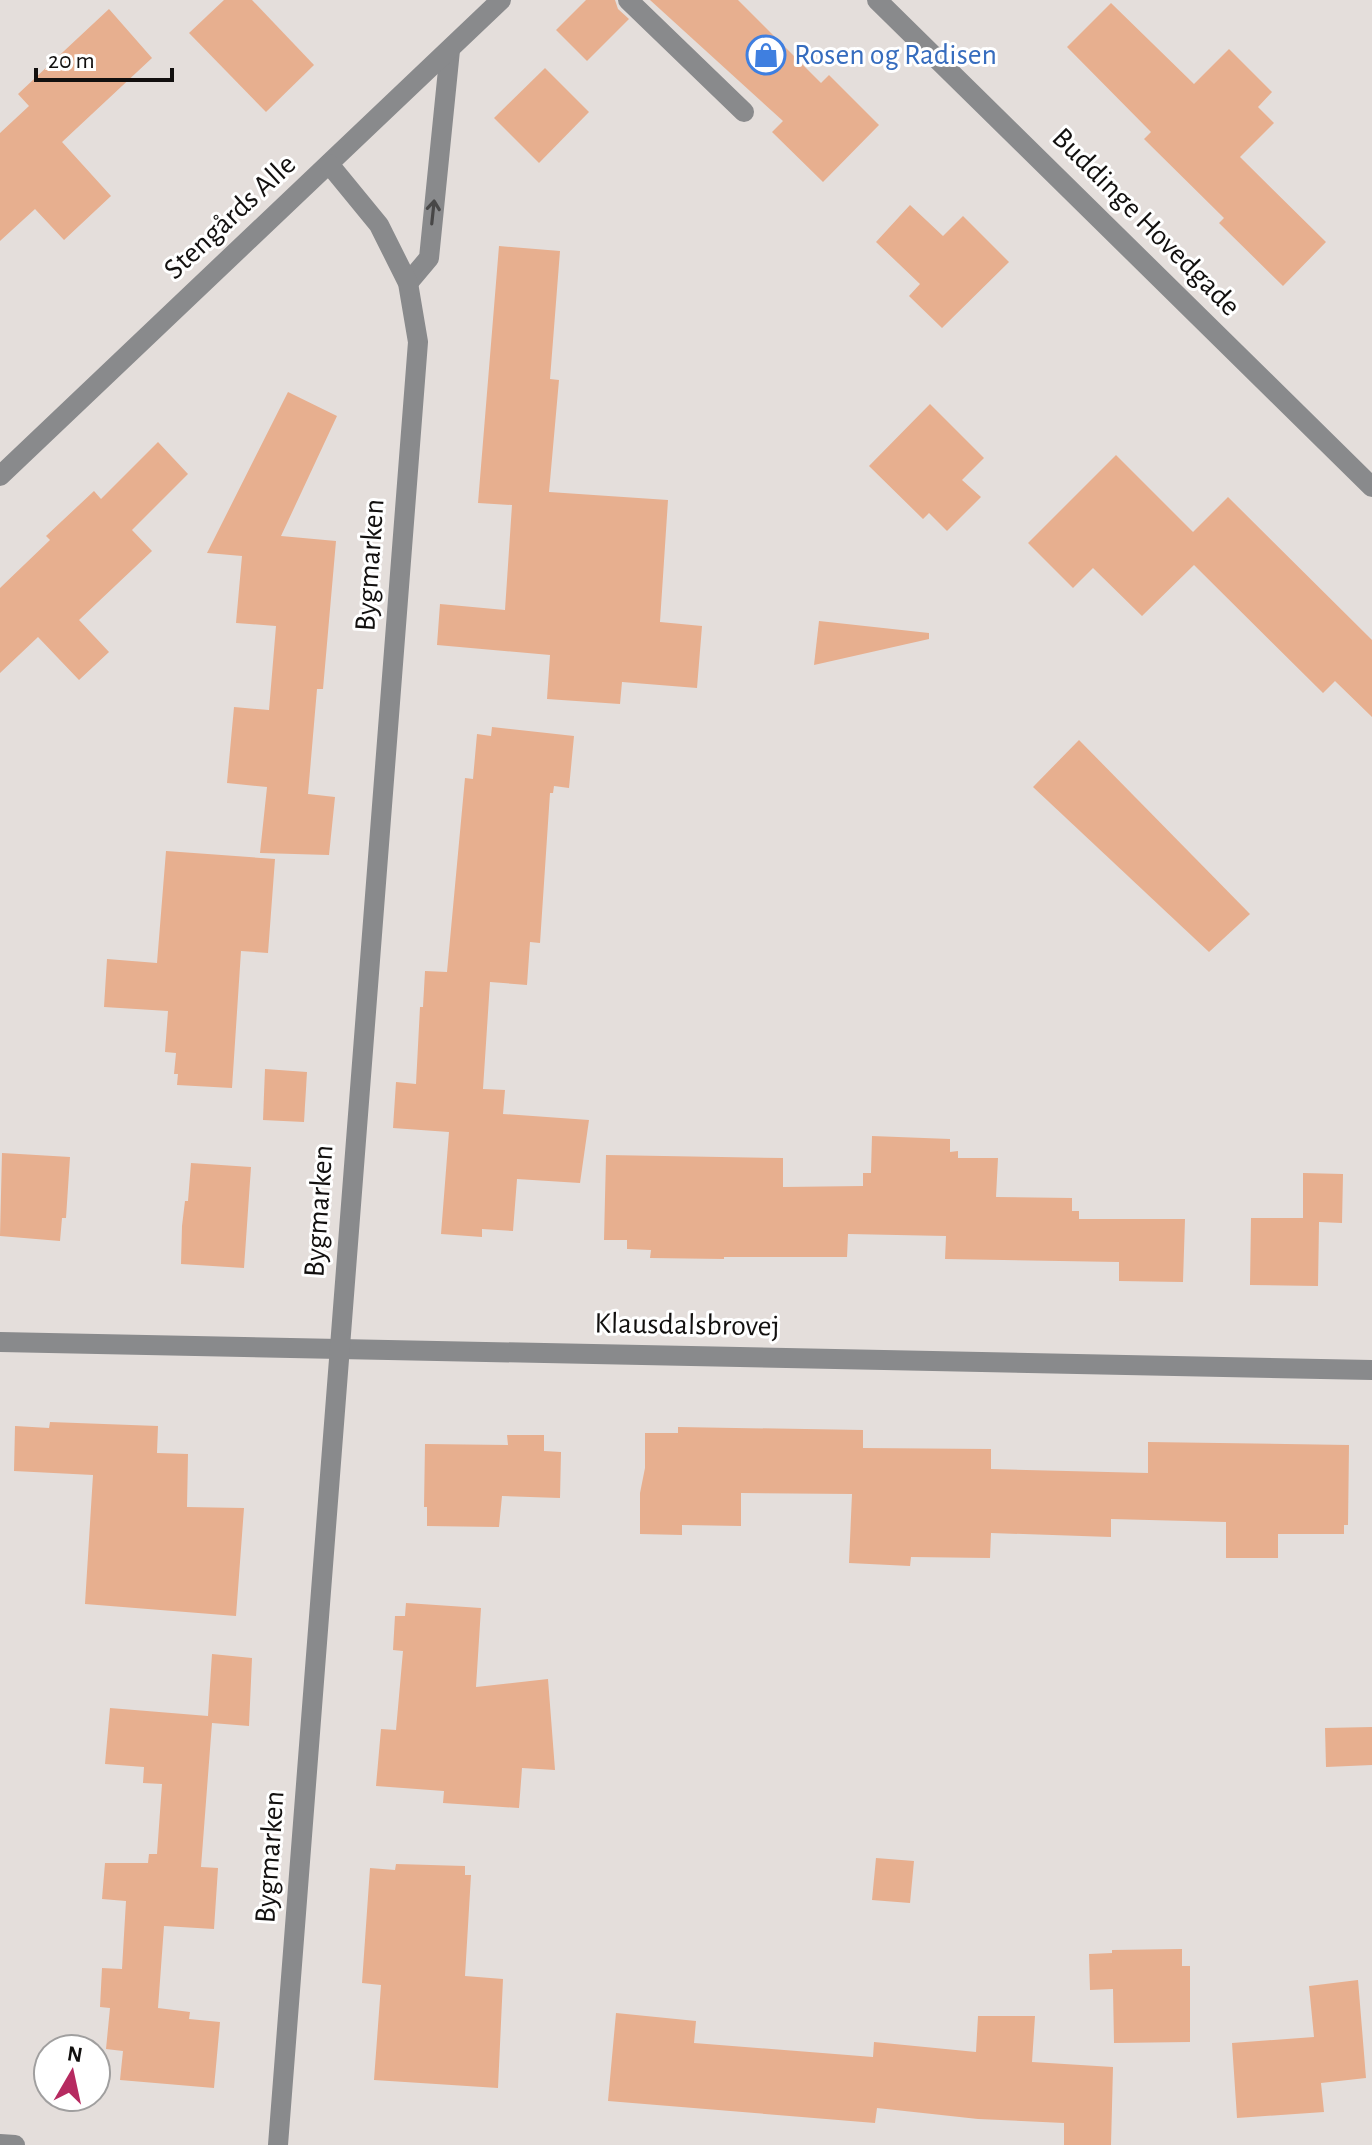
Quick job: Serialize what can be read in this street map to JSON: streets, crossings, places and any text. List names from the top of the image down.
{
  "streets": {
    "street": [
      "Stengårds Alle",
      "Buddinge Hovedgade",
      "Bygmarken",
      "Klausdalsbrovej"
    ]
  },
  "crossings": [
    ["Stengårds Alle", "Bygmarken"],
    ["Bygmarken", "Klausdalsbrovej"]
  ],
  "places": {
    "shop": ["Rosen og Radisen"]
  },
  "scale_bar": "20 m",
  "north": "top"
}
